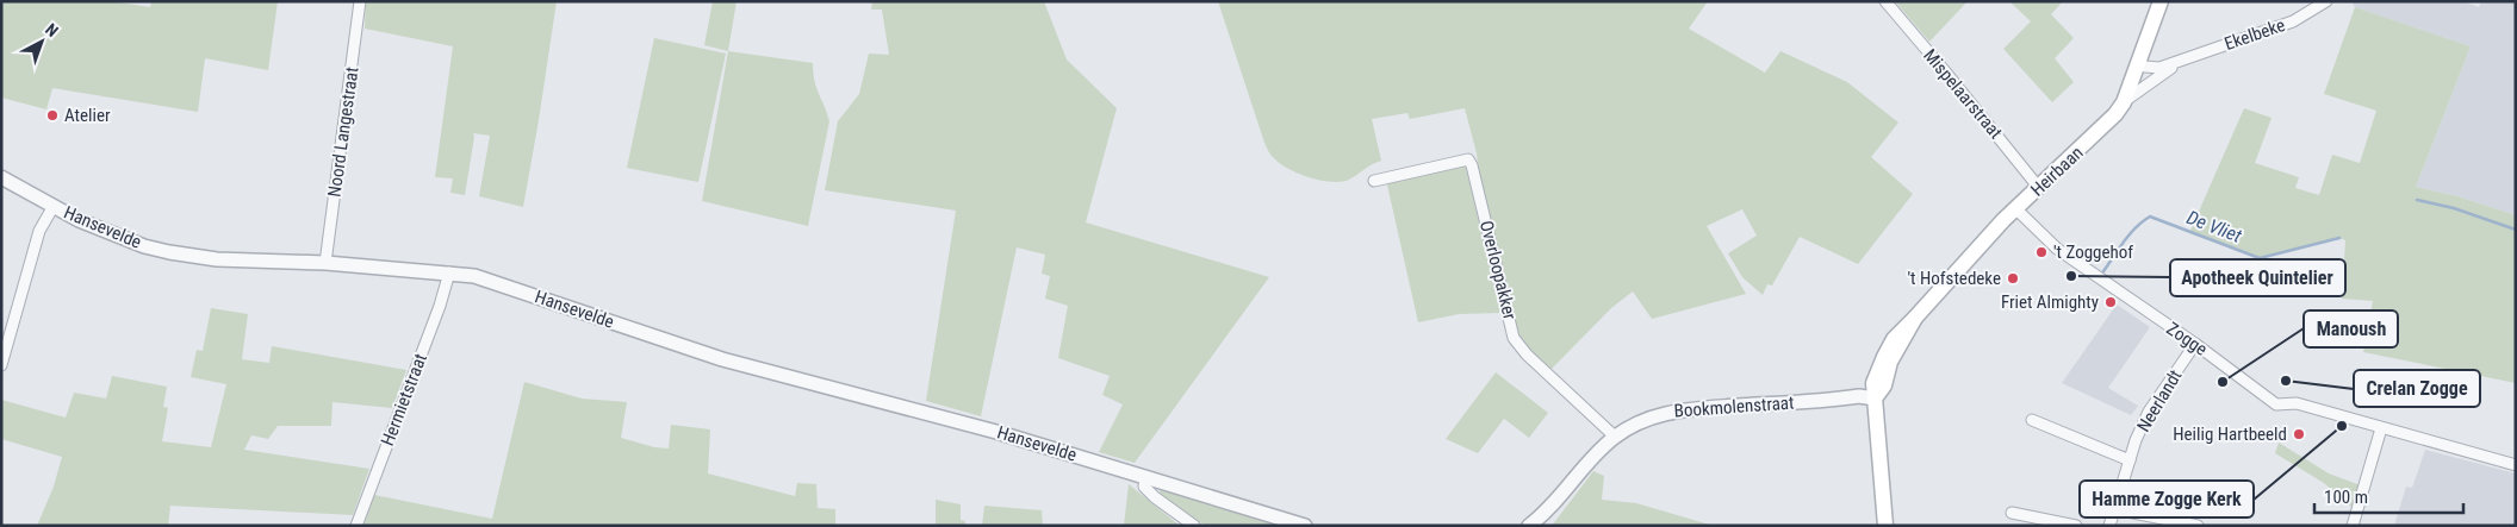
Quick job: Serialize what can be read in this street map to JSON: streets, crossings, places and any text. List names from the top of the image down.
{
  "streets": {
    "main road": ["Heirbaan"],
    "street": [
      "Ekelbeke",
      "Mispelaarstraat",
      "Noord Langestraat",
      "Hansevelde",
      "Overloopakker",
      "Zogge",
      "Hermietstraat",
      "Neerlandt",
      "Bookmolenstraat"
    ]
  },
  "crossings": [
    ["Ekelbeke", "Heirbaan"],
    ["Mispelaarstraat", "Heirbaan"],
    ["Noord Langestraat", "Hansevelde"],
    ["Heirbaan", "Zogge"],
    ["Heirbaan", "Bookmolenstraat"],
    ["Hansevelde", "Hermietstraat"],
    ["Overloopakker", "Bookmolenstraat"],
    ["Zogge", "Neerlandt"]
  ],
  "water": ["De Vliet"],
  "places": [
    "Atelier",
    "'t Zoggehof",
    "Apotheek Quintelier",
    "'t Hofstedeke",
    "Friet Almighty",
    "Crelan Zogge",
    "Manoush",
    "Hamme Zogge Kerk",
    "Heilig Hartbeeld"
  ],
  "scale_bar": "100 m",
  "north": "top right"
}
